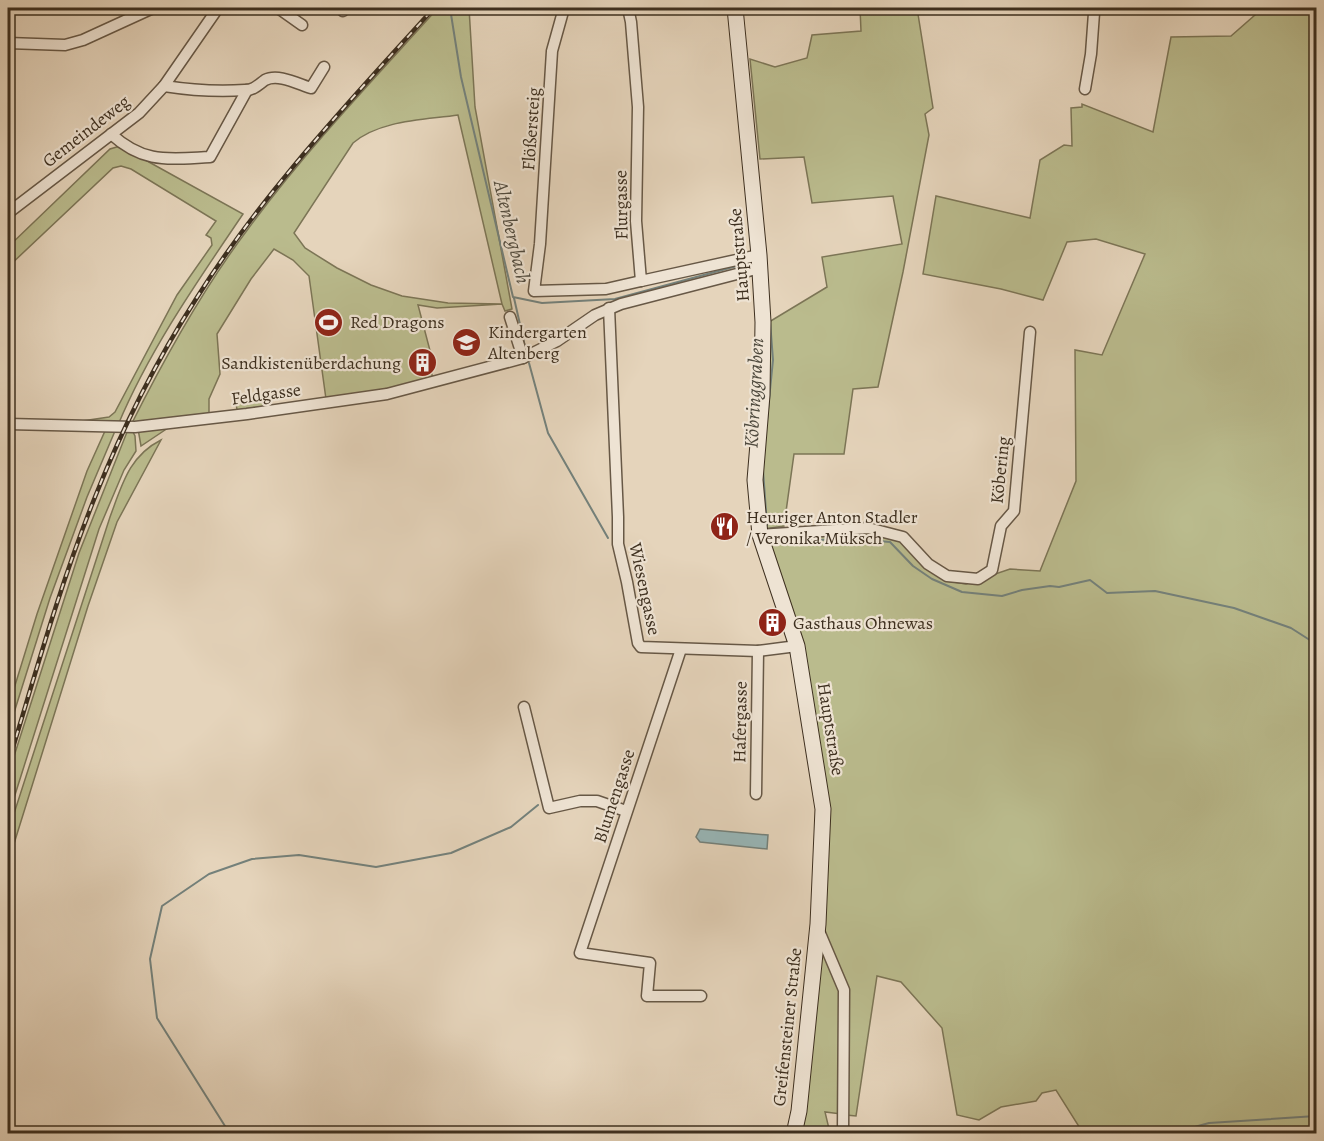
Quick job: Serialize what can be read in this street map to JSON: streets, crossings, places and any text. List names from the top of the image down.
{
  "streets": {
    "main road": ["Hauptstraße", "Greifensteiner Straße"],
    "street": [
      "Flößersteig",
      "Gemeindeweg",
      "Flurgasse",
      "Feldgasse",
      "Köbering",
      "Wiesengasse",
      "Hafergasse",
      "Blumengasse"
    ]
  },
  "crossings": [
    ["Flößersteig", "Flurgasse"],
    ["Hauptstraße", "Feldgasse"],
    ["Hauptstraße", "Köbering"],
    ["Hauptstraße", "Wiesengasse"],
    ["Hauptstraße", "Greifensteiner Straße"],
    ["Feldgasse", "Wiesengasse"],
    ["Wiesengasse", "Hafergasse"],
    ["Wiesengasse", "Blumengasse"]
  ],
  "water": ["Altenbergbach", "Köbringgraben"],
  "places": {
    "sports": ["Red Dragons"],
    "school or university": ["Kindergarten Altenberg"],
    "building": ["Sandkistenüberdachung", "Gasthaus Ohnewas"],
    "restaurant": ["Heuriger Anton Stadler / Veronika Müksch"]
  }
}
